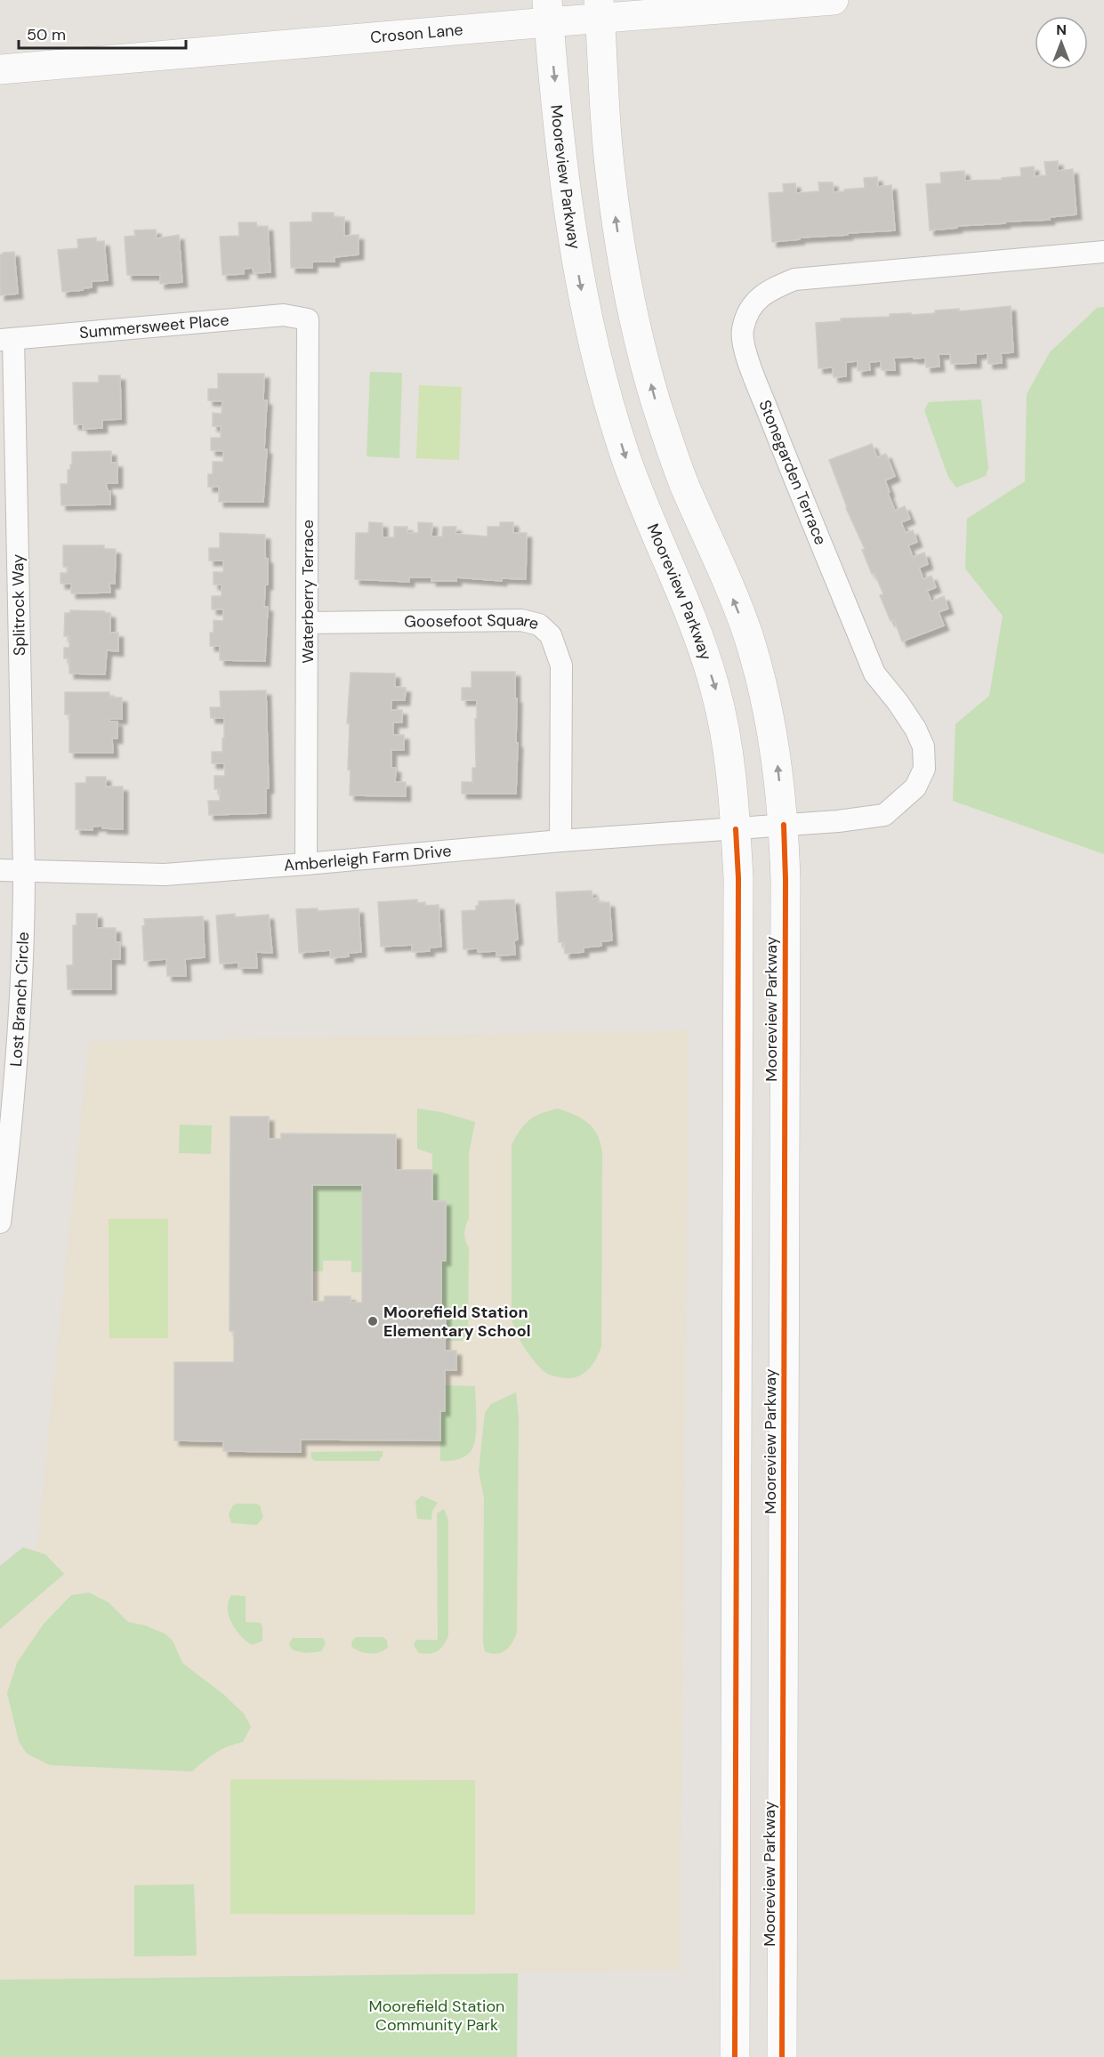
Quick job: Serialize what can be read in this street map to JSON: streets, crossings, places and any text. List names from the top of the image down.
{
  "streets": {
    "main road": ["Croson Lane", "Mooreview Parkway"],
    "street": [
      "Summersweet Place",
      "Stonegarden Terrace",
      "Waterberry Terrace",
      "Splitrock Way",
      "Goosefoot Square",
      "Amberleigh Farm Drive",
      "Lost Branch Circle"
    ]
  },
  "crossings": [
    ["Croson Lane", "Mooreview Parkway"],
    ["Mooreview Parkway", "Stonegarden Terrace"],
    ["Mooreview Parkway", "Amberleigh Farm Drive"],
    ["Summersweet Place", "Waterberry Terrace"],
    ["Summersweet Place", "Splitrock Way"],
    ["Stonegarden Terrace", "Amberleigh Farm Drive"],
    ["Waterberry Terrace", "Goosefoot Square"],
    ["Waterberry Terrace", "Amberleigh Farm Drive"],
    ["Splitrock Way", "Amberleigh Farm Drive"],
    ["Splitrock Way", "Lost Branch Circle"],
    ["Goosefoot Square", "Amberleigh Farm Drive"],
    ["Amberleigh Farm Drive", "Lost Branch Circle"]
  ],
  "parks": ["Moorefield Station Community Park"],
  "places": ["Moorefield Station Elementary School"],
  "scale_bar": "50 m",
  "north": "top"
}
